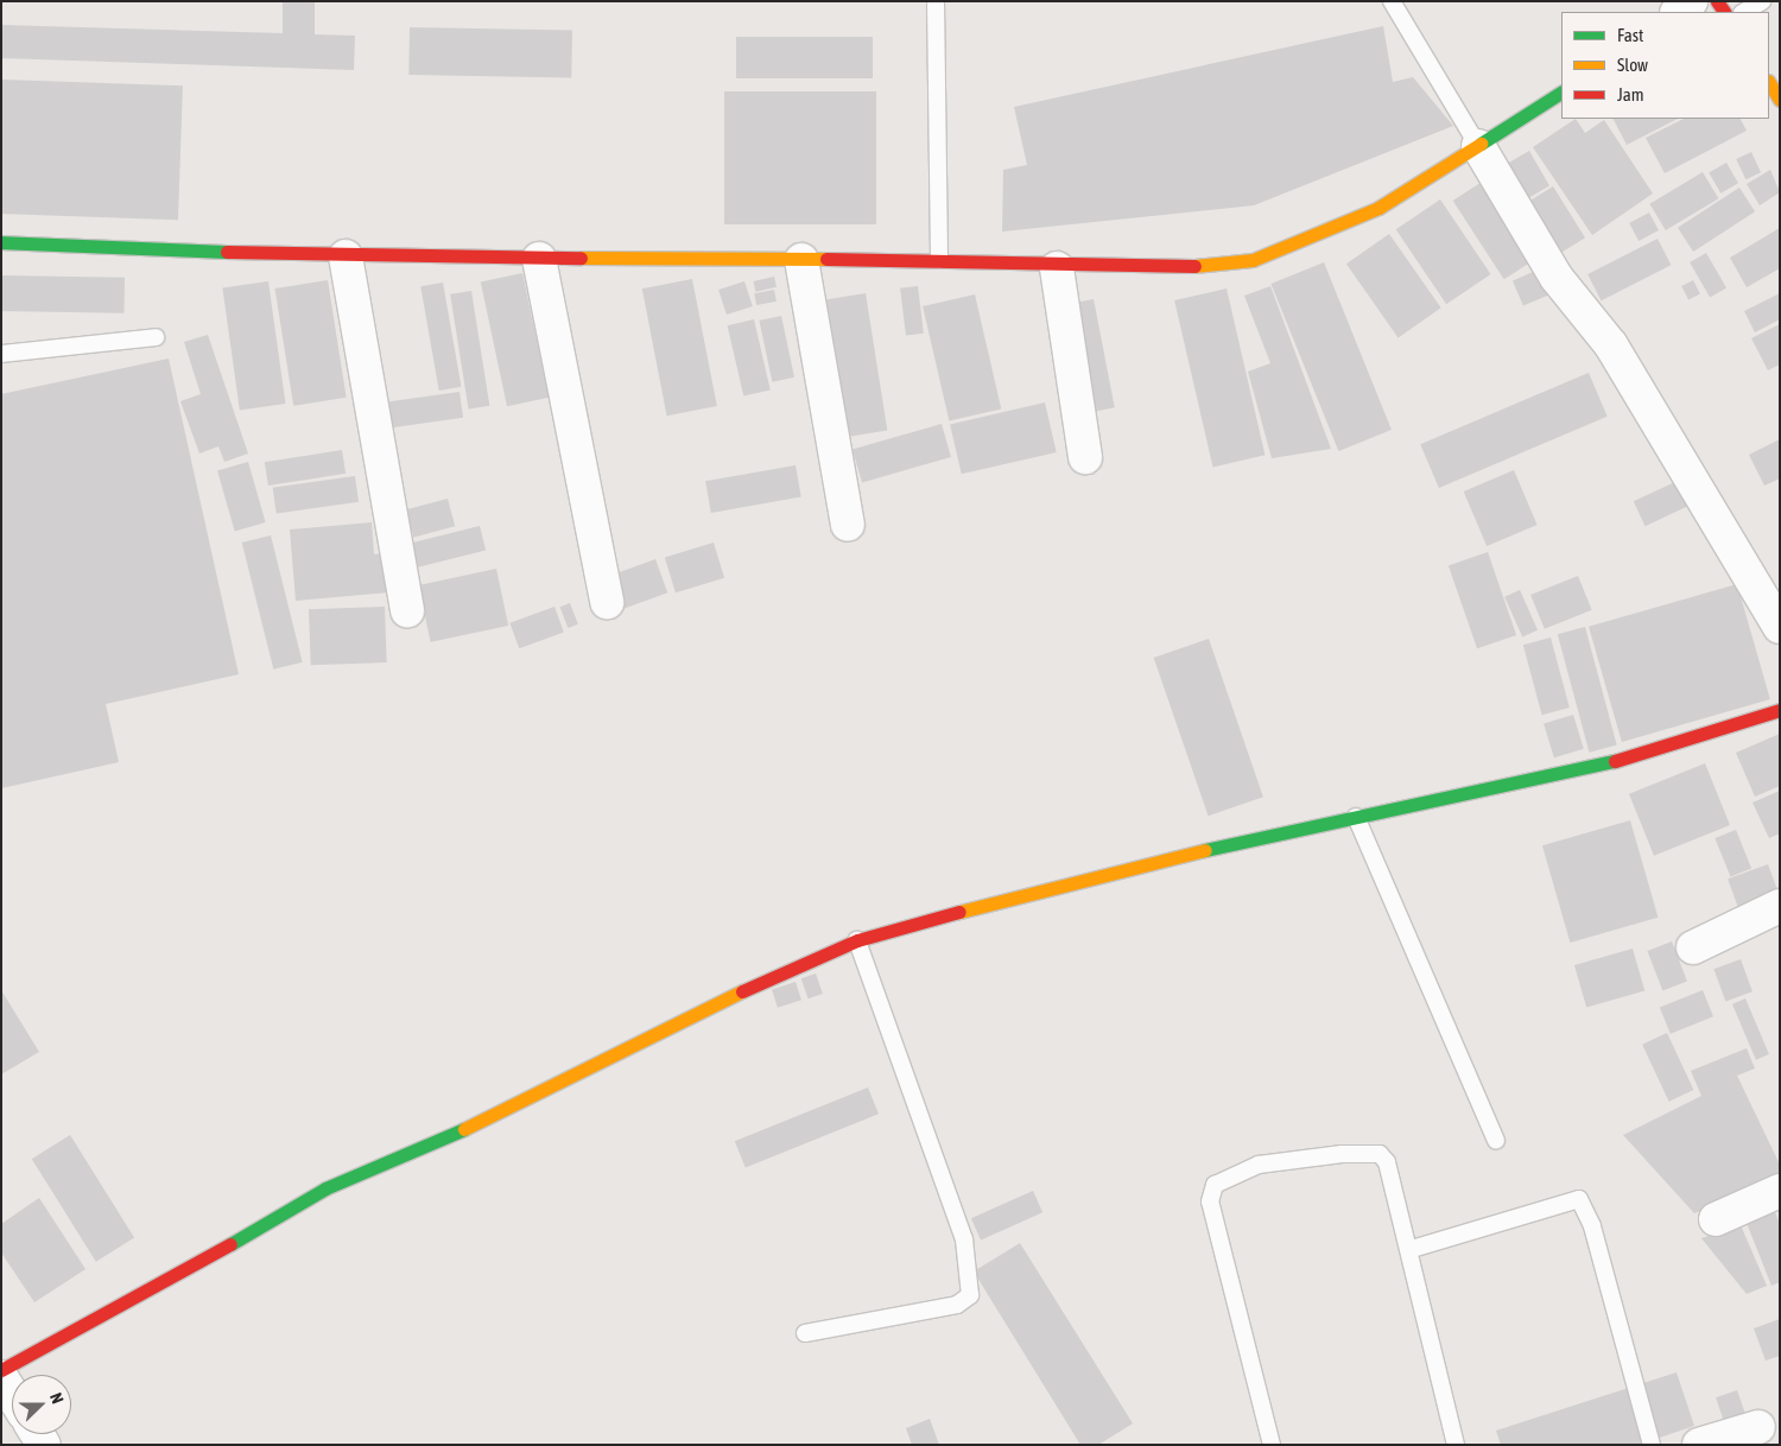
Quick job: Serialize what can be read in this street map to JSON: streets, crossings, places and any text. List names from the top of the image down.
{
  "legend": ["Fast", "Slow", "Jam"],
  "north": "right"
}
